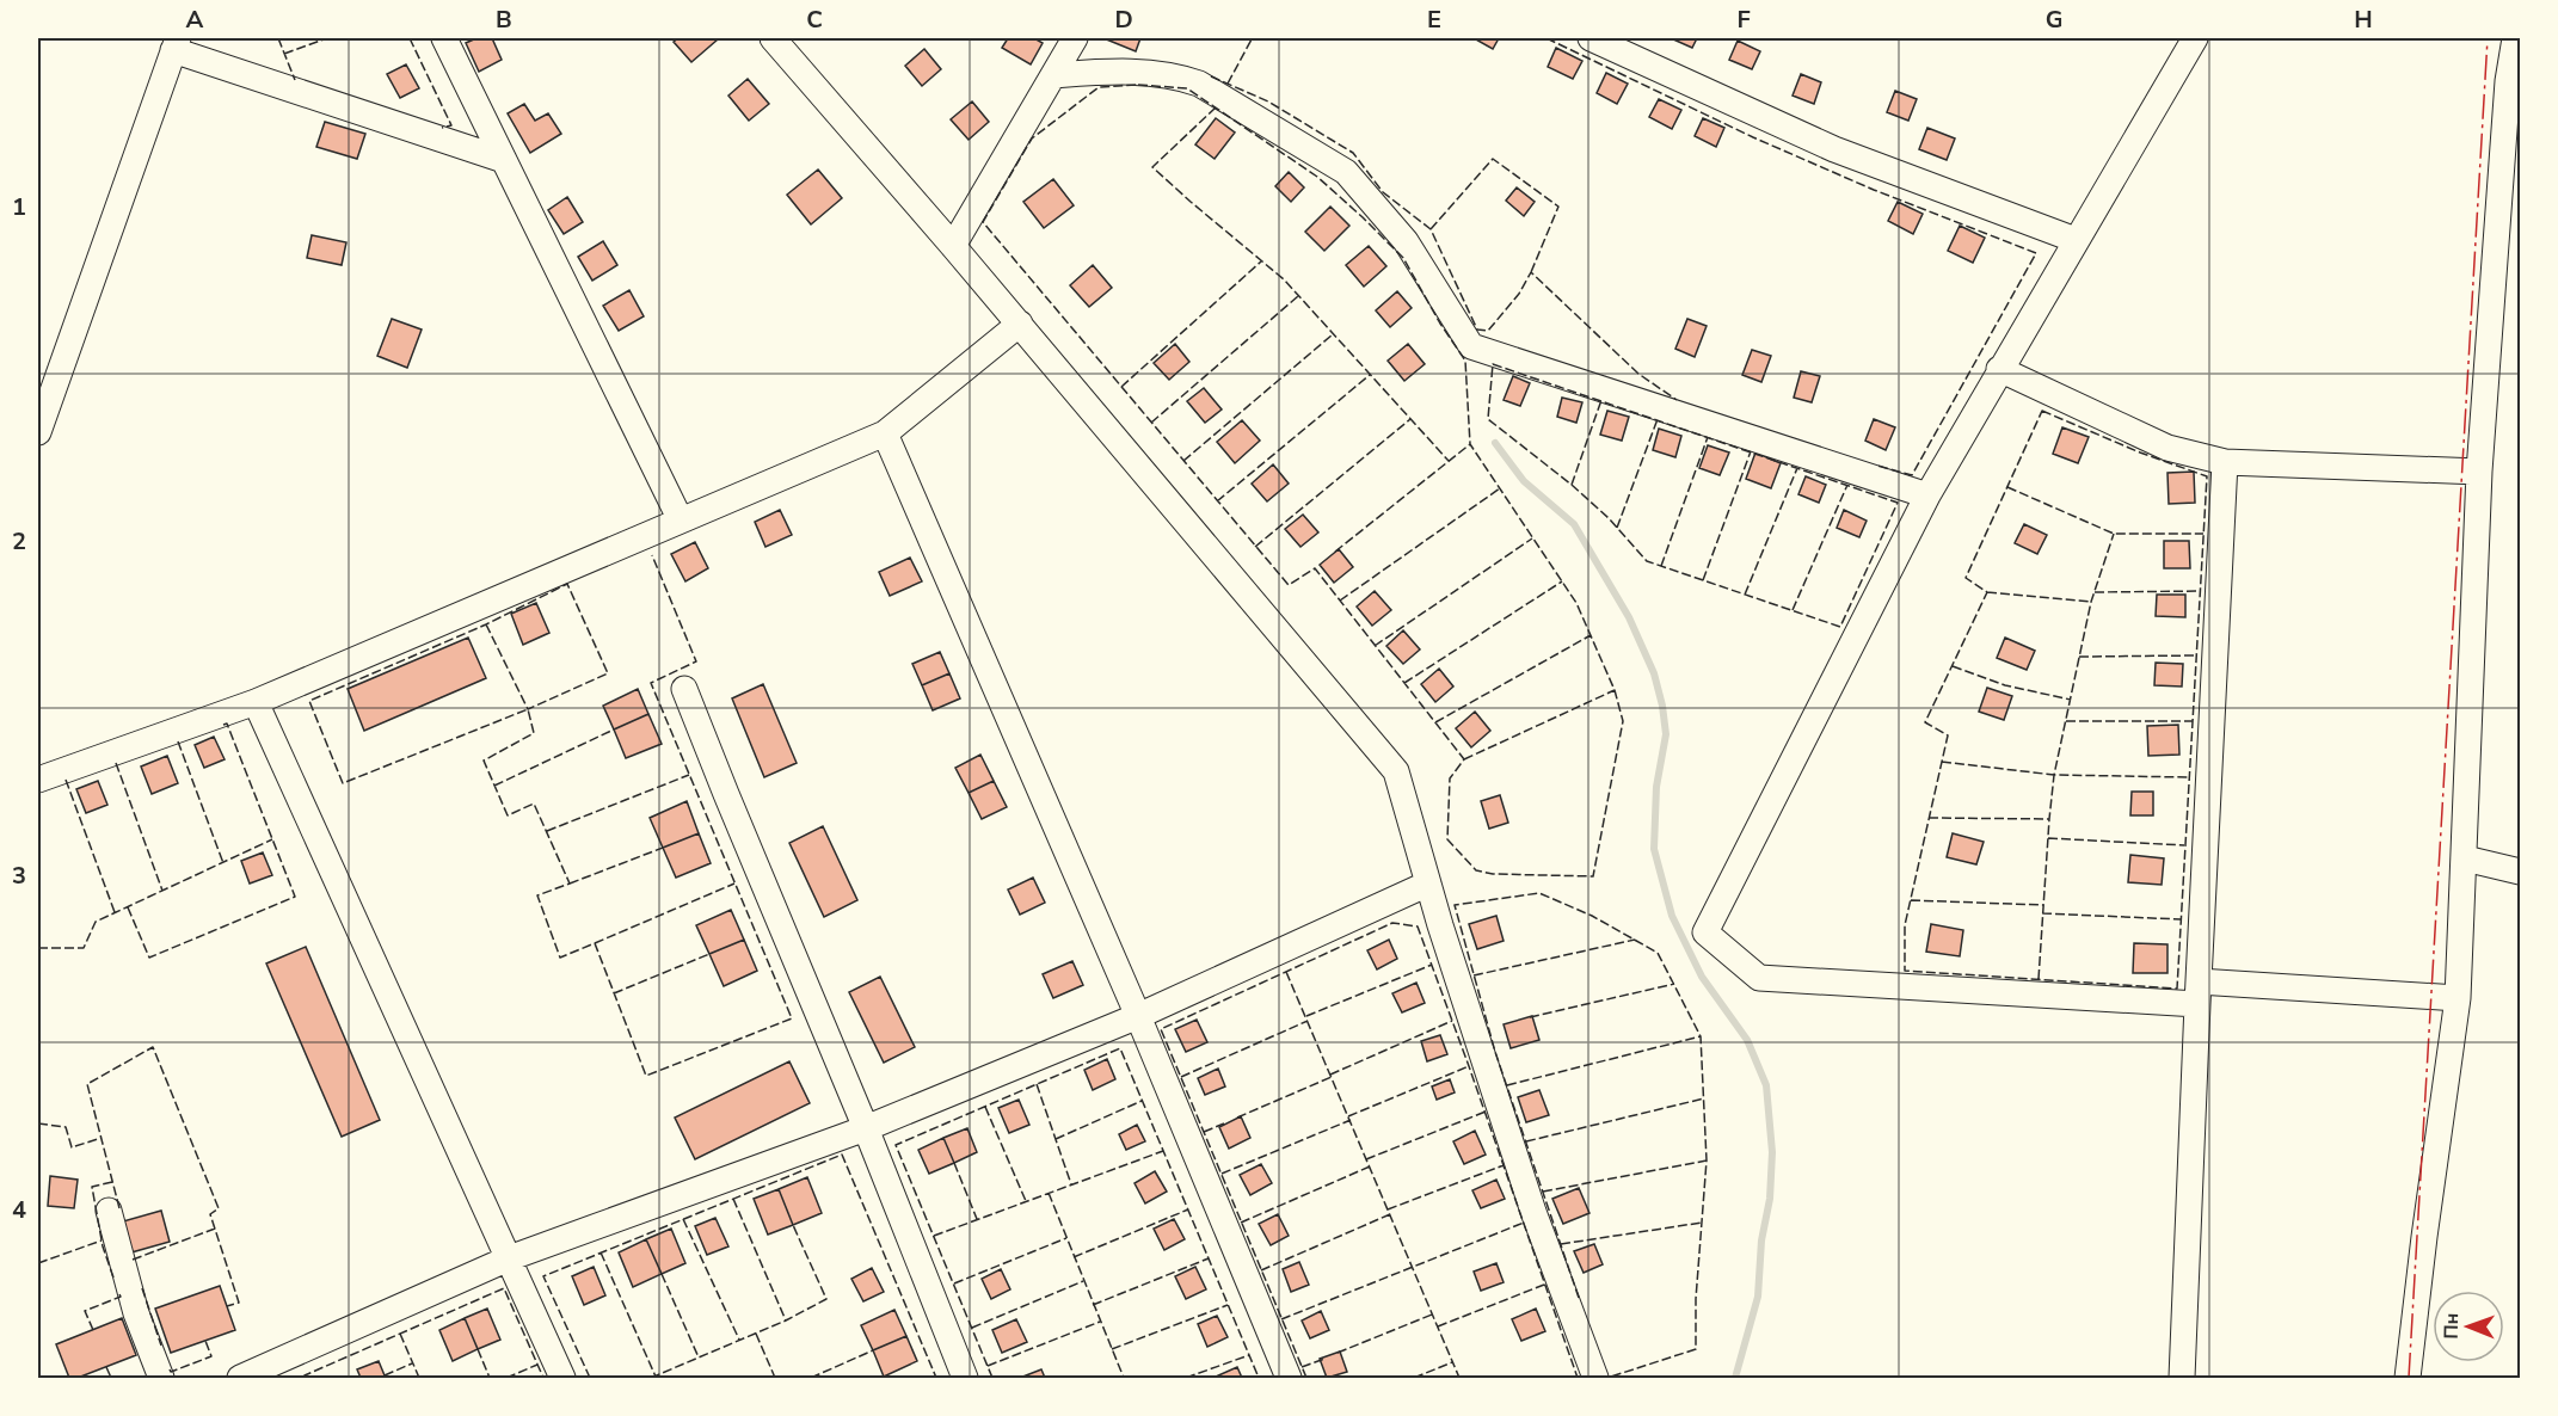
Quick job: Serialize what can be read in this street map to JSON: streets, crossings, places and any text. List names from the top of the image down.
{
  "north": "left",
  "grid": {
    "columns": [
      "A",
      "B",
      "C",
      "D",
      "E",
      "F",
      "G",
      "H"
    ],
    "rows": [
      "1",
      "2",
      "3",
      "4"
    ]
  }
}
